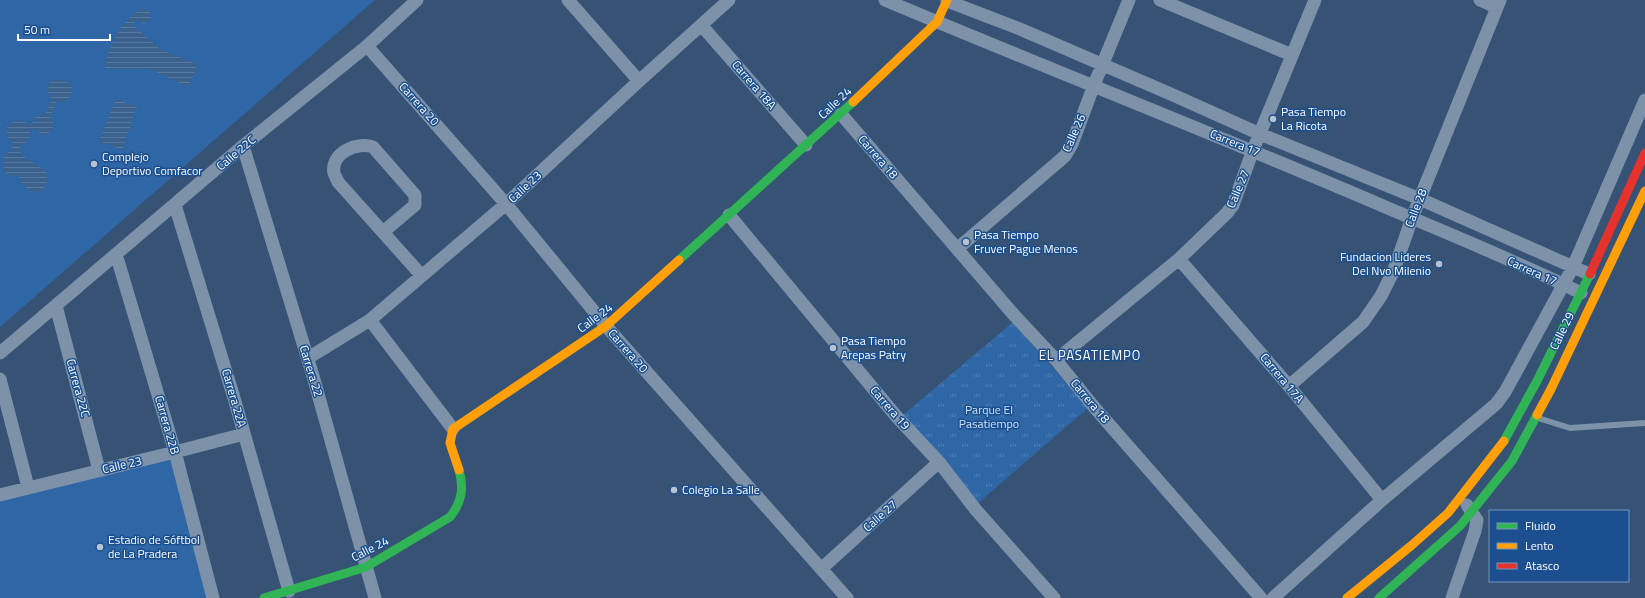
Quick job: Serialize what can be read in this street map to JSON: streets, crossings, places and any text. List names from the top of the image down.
{
  "streets": {
    "main road": ["Calle 24", "Calle 29"],
    "street": [
      "Carrera 18A",
      "Carrera 20",
      "Calle 26",
      "Carrera 17",
      "Calle 22C",
      "Carrera 18",
      "Calle 23",
      "Calle 27",
      "Calle 28",
      "Carrera 22",
      "Carrera 17A",
      "Carrera 22C",
      "Carrera 22A",
      "Carrera 19",
      "Carrera 22B"
    ]
  },
  "crossings": [
    ["Carrera 18A", "Calle 24"],
    ["Carrera 18A", "Calle 23"],
    ["Calle 24", "Carrera 20"],
    ["Calle 24", "Carrera 17"],
    ["Calle 24", "Carrera 18"],
    ["Calle 24", "Carrera 22"],
    ["Calle 24", "Carrera 22A"],
    ["Calle 24", "Carrera 19"],
    ["Carrera 20", "Calle 22C"],
    ["Carrera 20", "Calle 23"],
    ["Carrera 20", "Calle 27"],
    ["Calle 26", "Carrera 17"],
    ["Calle 26", "Carrera 18"],
    ["Carrera 17", "Calle 27"],
    ["Carrera 17", "Calle 28"],
    ["Carrera 17", "Calle 29"],
    ["Calle 22C", "Carrera 22"],
    ["Calle 22C", "Carrera 22C"],
    ["Calle 22C", "Carrera 22A"],
    ["Calle 22C", "Carrera 22B"],
    ["Carrera 18", "Calle 27"],
    ["Calle 23", "Carrera 22"],
    ["Calle 23", "Carrera 22C"],
    ["Calle 23", "Carrera 22A"],
    ["Calle 23", "Carrera 22B"],
    ["Calle 27", "Carrera 17A"],
    ["Calle 27", "Carrera 19"],
    ["Calle 28", "Carrera 17A"]
  ],
  "districts": ["EL PASATIEMPO"],
  "parks": ["Parque El Pasatiempo"],
  "places": [
    "Pasa Tiempo La Ricota",
    "Complejo Deportivo Comfacor",
    "Pasa Tiempo Fruver Pague Menos",
    "Fundacion Lideres Del Nvo Milenio",
    "Pasa Tiempo Arepas Patry",
    "Colegio La Salle",
    "Estadio de Sóftbol de La Pradera"
  ],
  "legend": ["Fluido", "Lento", "Atasco"],
  "scale_bar": "50 m"
}
